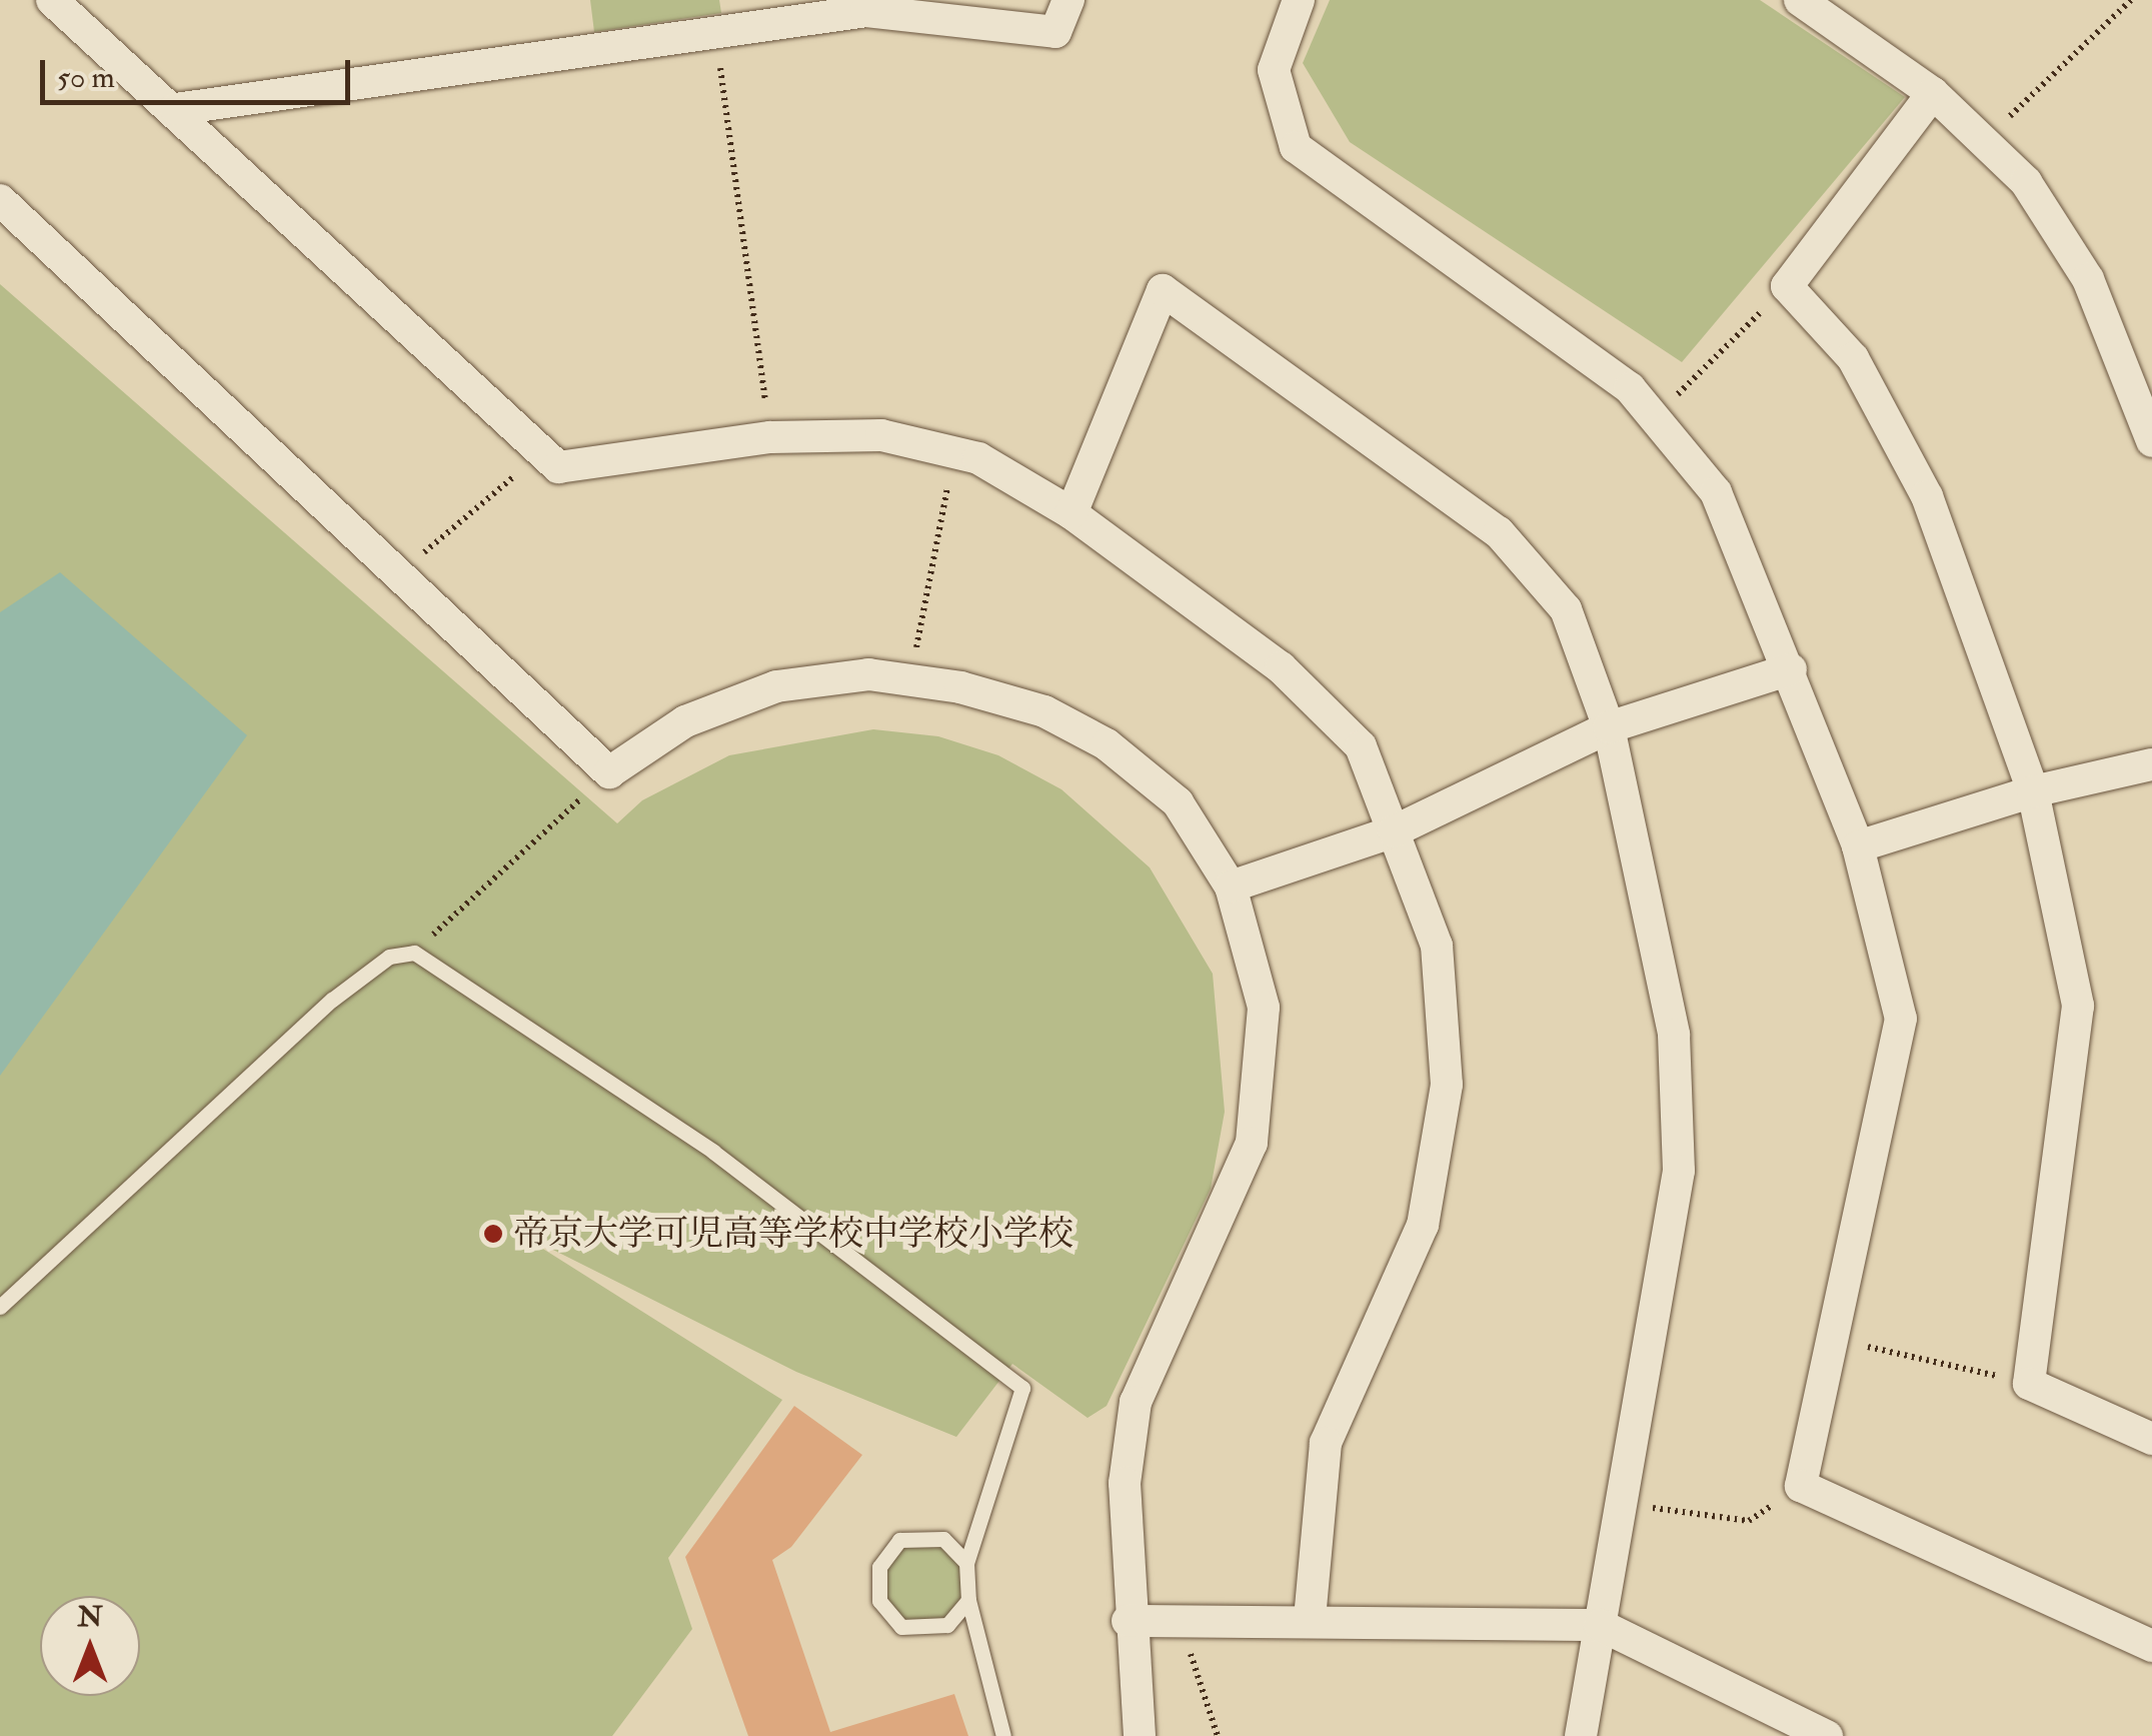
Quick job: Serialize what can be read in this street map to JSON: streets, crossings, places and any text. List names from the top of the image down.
{
  "places": ["帝京大学可児高等学校中学校小学校"],
  "scale_bar": "50 m",
  "north": "top"
}
